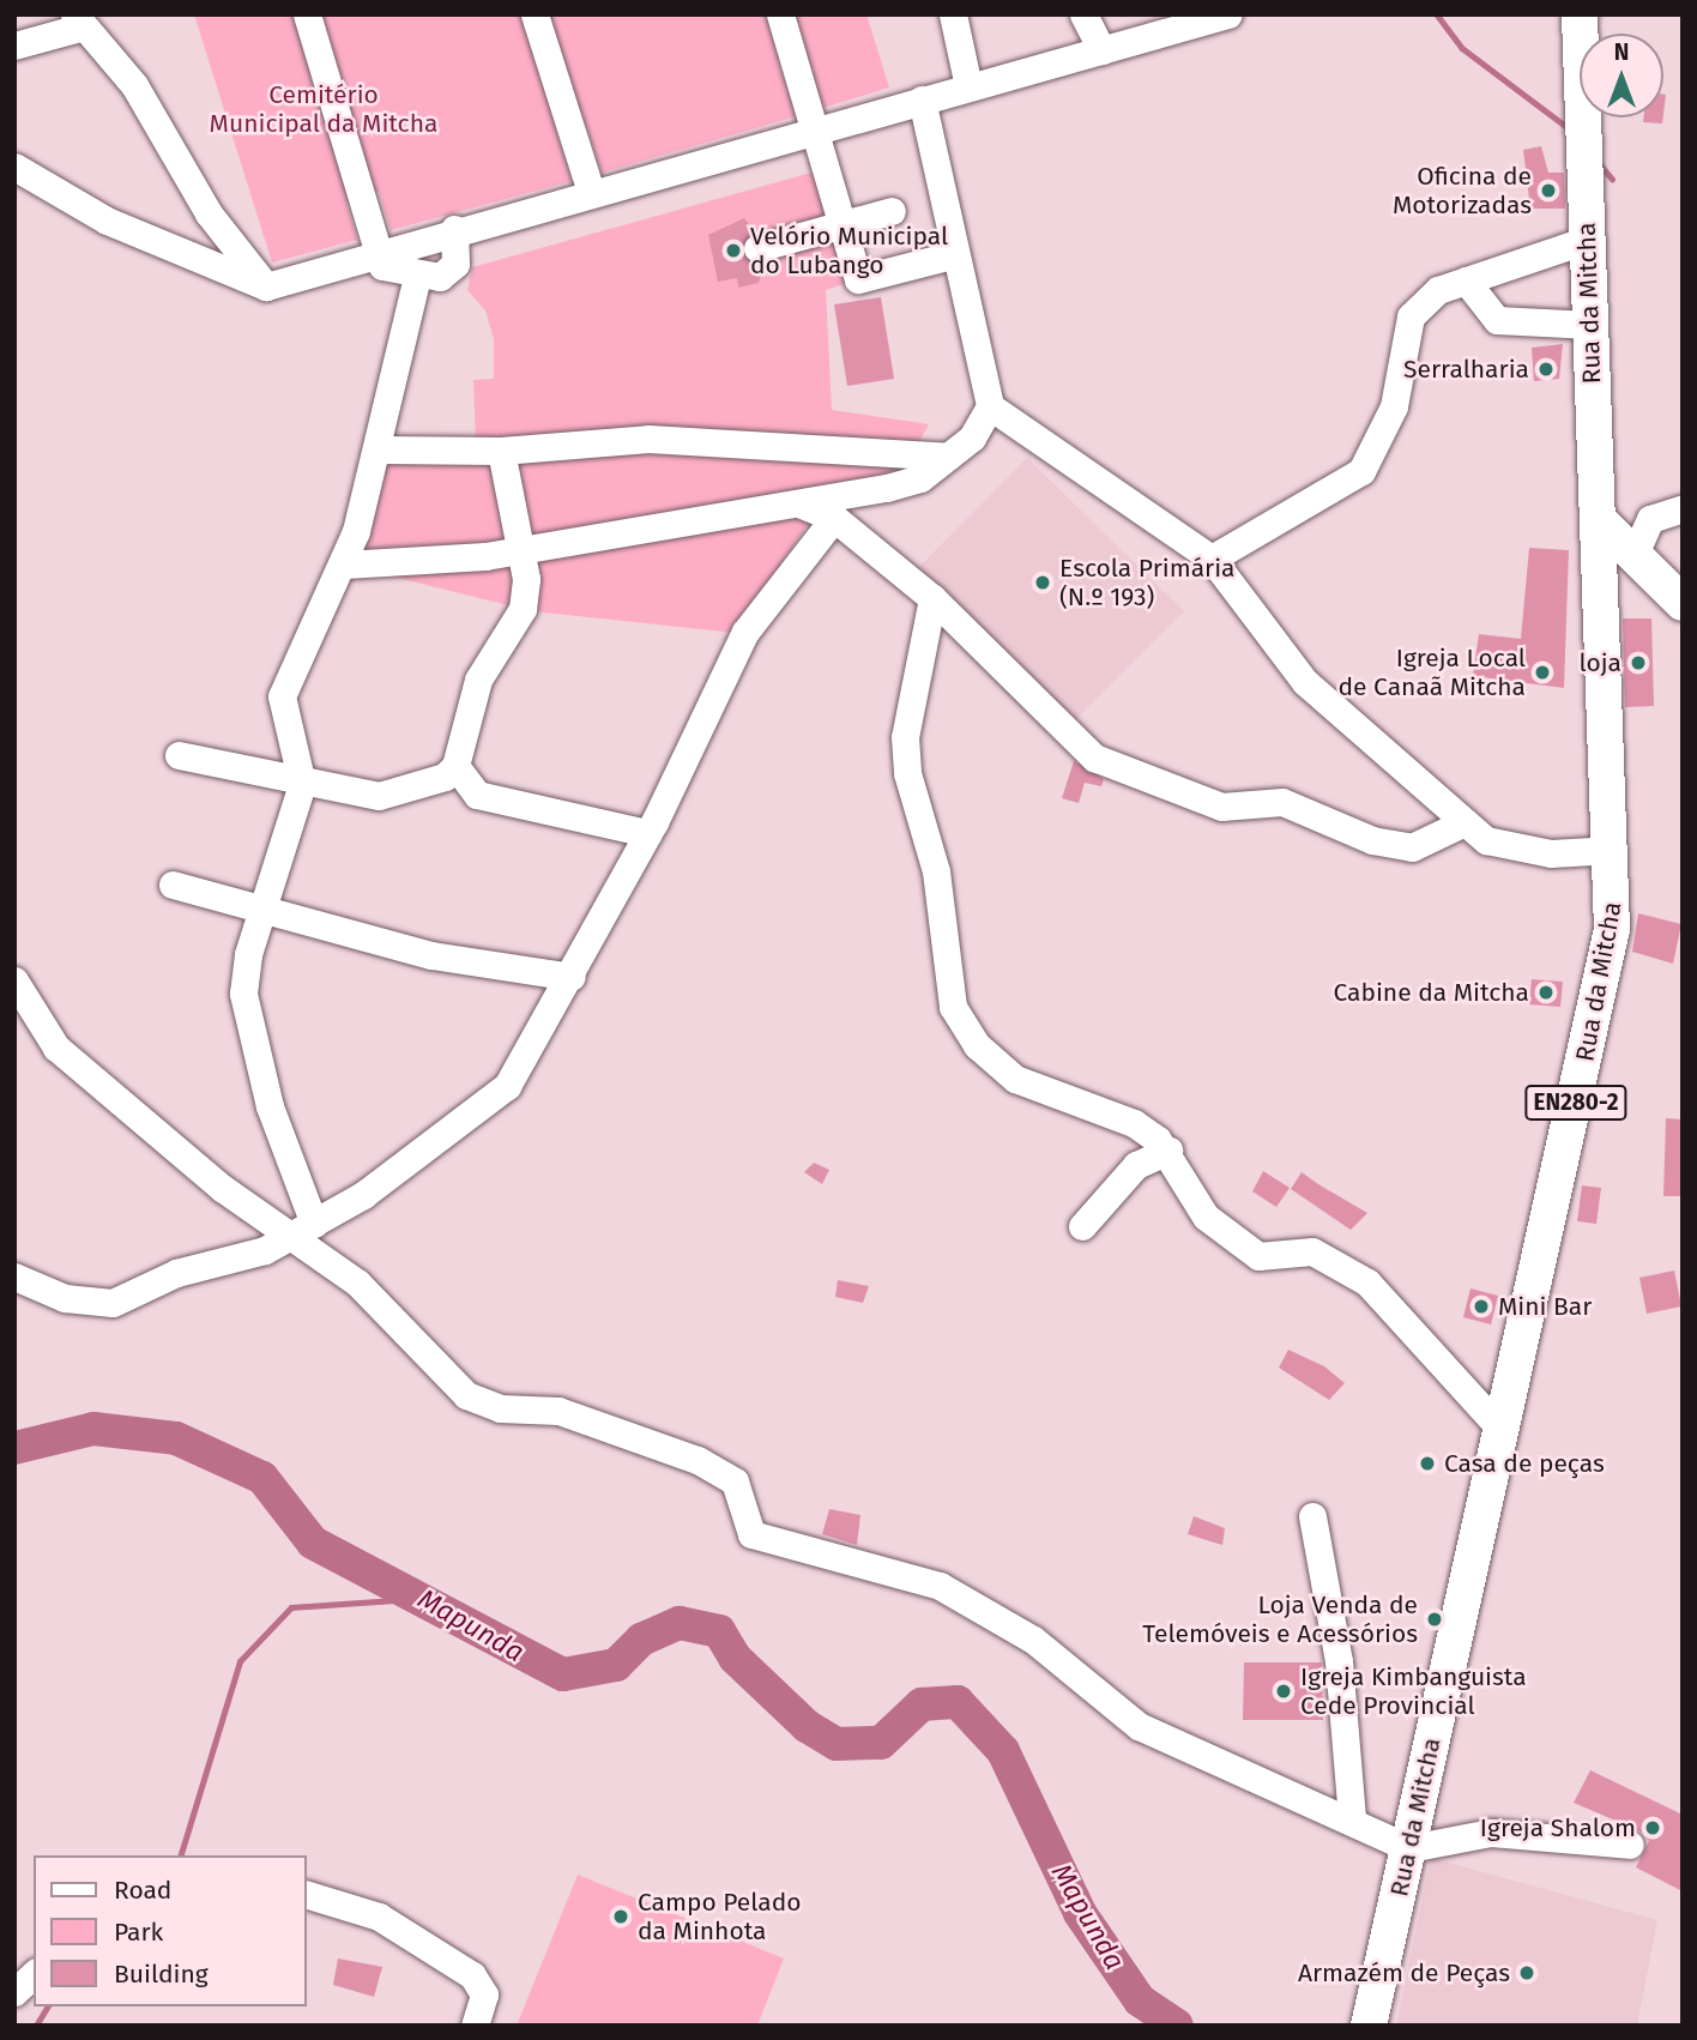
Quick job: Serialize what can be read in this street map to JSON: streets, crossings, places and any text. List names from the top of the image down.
{
  "streets": {
    "main road": ["Rua da Mitcha", "EN280-2"]
  },
  "water": ["Mapunda"],
  "parks": ["Cemitério Municipal da Mitcha"],
  "places": [
    "Oficina de Motorizadas",
    "Velório Municipal do Lubango",
    "Serralharia",
    "Escola Primária (N.º 193)",
    "loja",
    "Igreja Local de Canaã Mitcha",
    "Cabine da Mitcha",
    "Mini Bar",
    "Casa de peças",
    "Loja Venda de Telemóveis e Acessórios",
    "Igreja Kimbanguista Cede Provincial",
    "Igreja Shalom",
    "Campo Pelado da Minhota",
    "Armazém de Peças"
  ],
  "legend": ["Road", "Park", "Building"],
  "north": "top"
}
